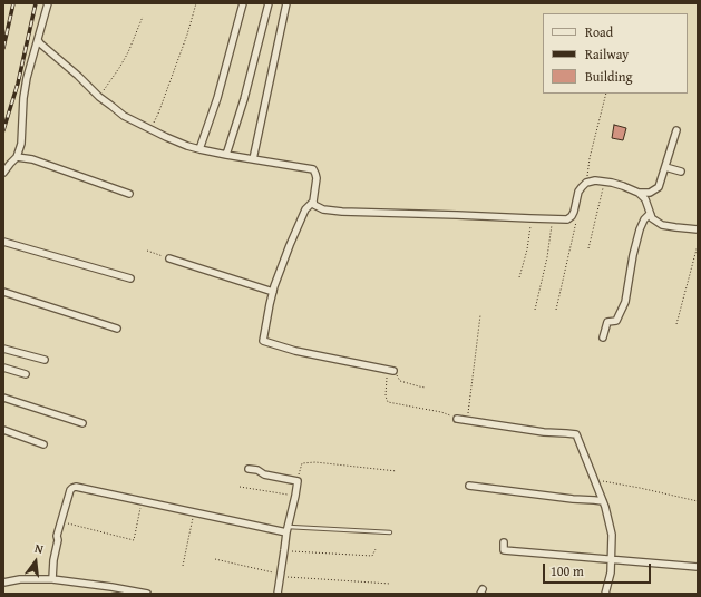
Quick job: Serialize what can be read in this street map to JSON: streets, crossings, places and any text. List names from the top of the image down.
{
  "legend": ["Road", "Railway", "Building"],
  "scale_bar": "100 m",
  "north": "top"
}
